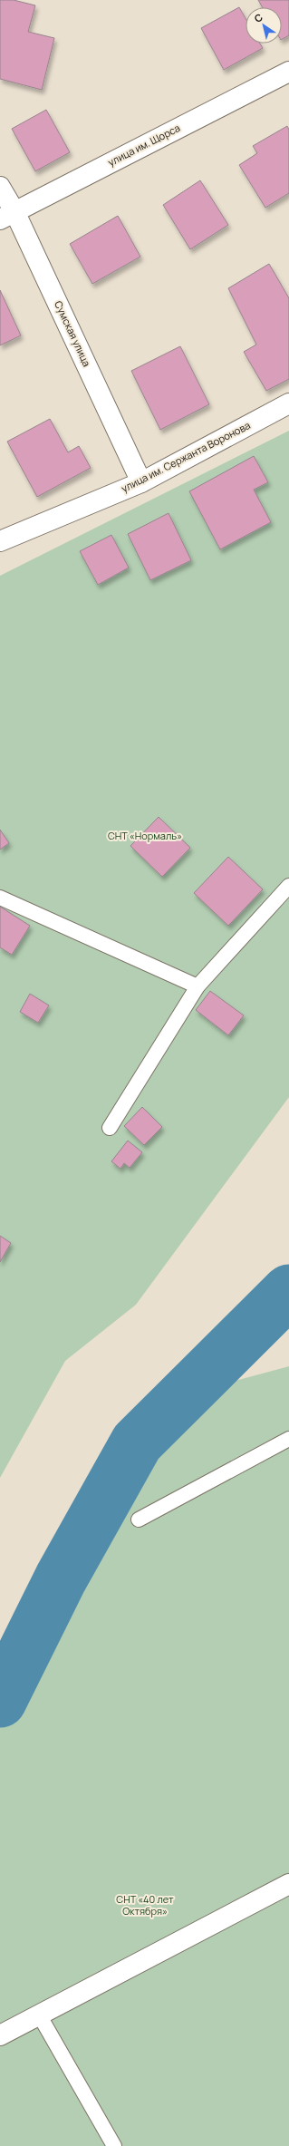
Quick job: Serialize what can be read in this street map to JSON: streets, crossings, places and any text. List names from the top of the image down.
{
  "streets": {
    "street": ["улица им. Щорса", "Сумская улица", "улица им. Сержанта Воронова"]
  },
  "crossings": [
    ["улица им. Щорса", "Сумская улица"],
    ["Сумская улица", "улица им. Сержанта Воронова"]
  ],
  "parks": ["СНТ «Нормаль»", "СНТ «40 лет Октября»"],
  "north": "top left"
}
